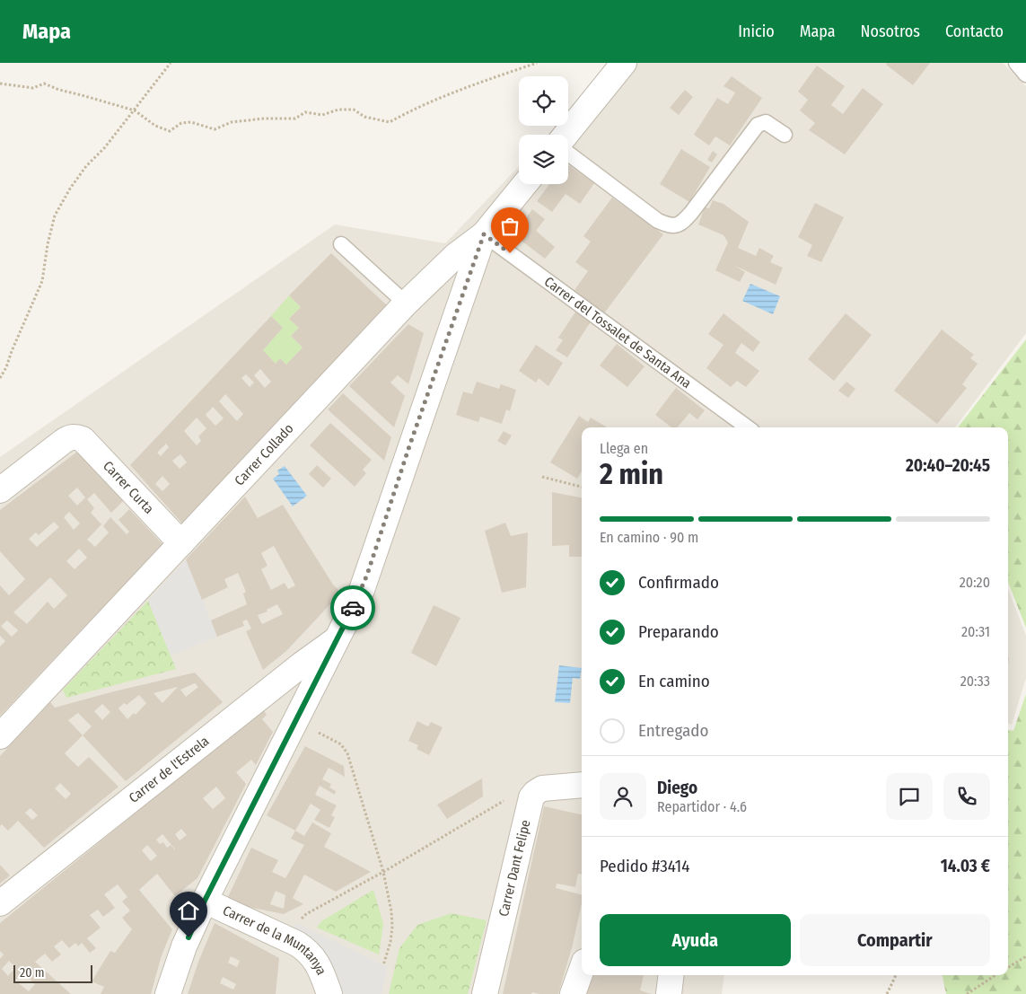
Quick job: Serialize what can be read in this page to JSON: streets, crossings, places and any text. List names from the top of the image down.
{
  "streets": {
    "street": [
      "Carrer Collado",
      "Carrer Curta",
      "Carrer de l'Estrela",
      "Carrer Dant Felipe",
      "Carrer de la Muntanya"
    ],
    "lane": ["Carrer del Tossalet de Santa Ana"]
  },
  "crossings": [
    ["Carrer del Tossalet de Santa Ana", "Carrer Collado"],
    ["Carrer Collado", "Carrer Curta"]
  ],
  "scale_bar": "20 m",
  "page": {
    "header": "Mapa",
    "nav": [
      "Inicio",
      "Mapa",
      "Nosotros",
      "Contacto"
    ],
    "heading": ["2 min", "Llega en", "20:40–20:45"],
    "panel": [
      "Diego",
      "Repartidor · 4.6",
      "Pedido #3414",
      "14.03 €"
    ],
    "bar": "En camino · 90 m",
    "list": [
      ["Confirmado", "20:20"],
      ["Preparando", "20:31"],
      ["En camino", "20:33"],
      "Entregado"
    ],
    "buttons": ["Ayuda", "Compartir"],
    "scale": "20 m"
  }
}
